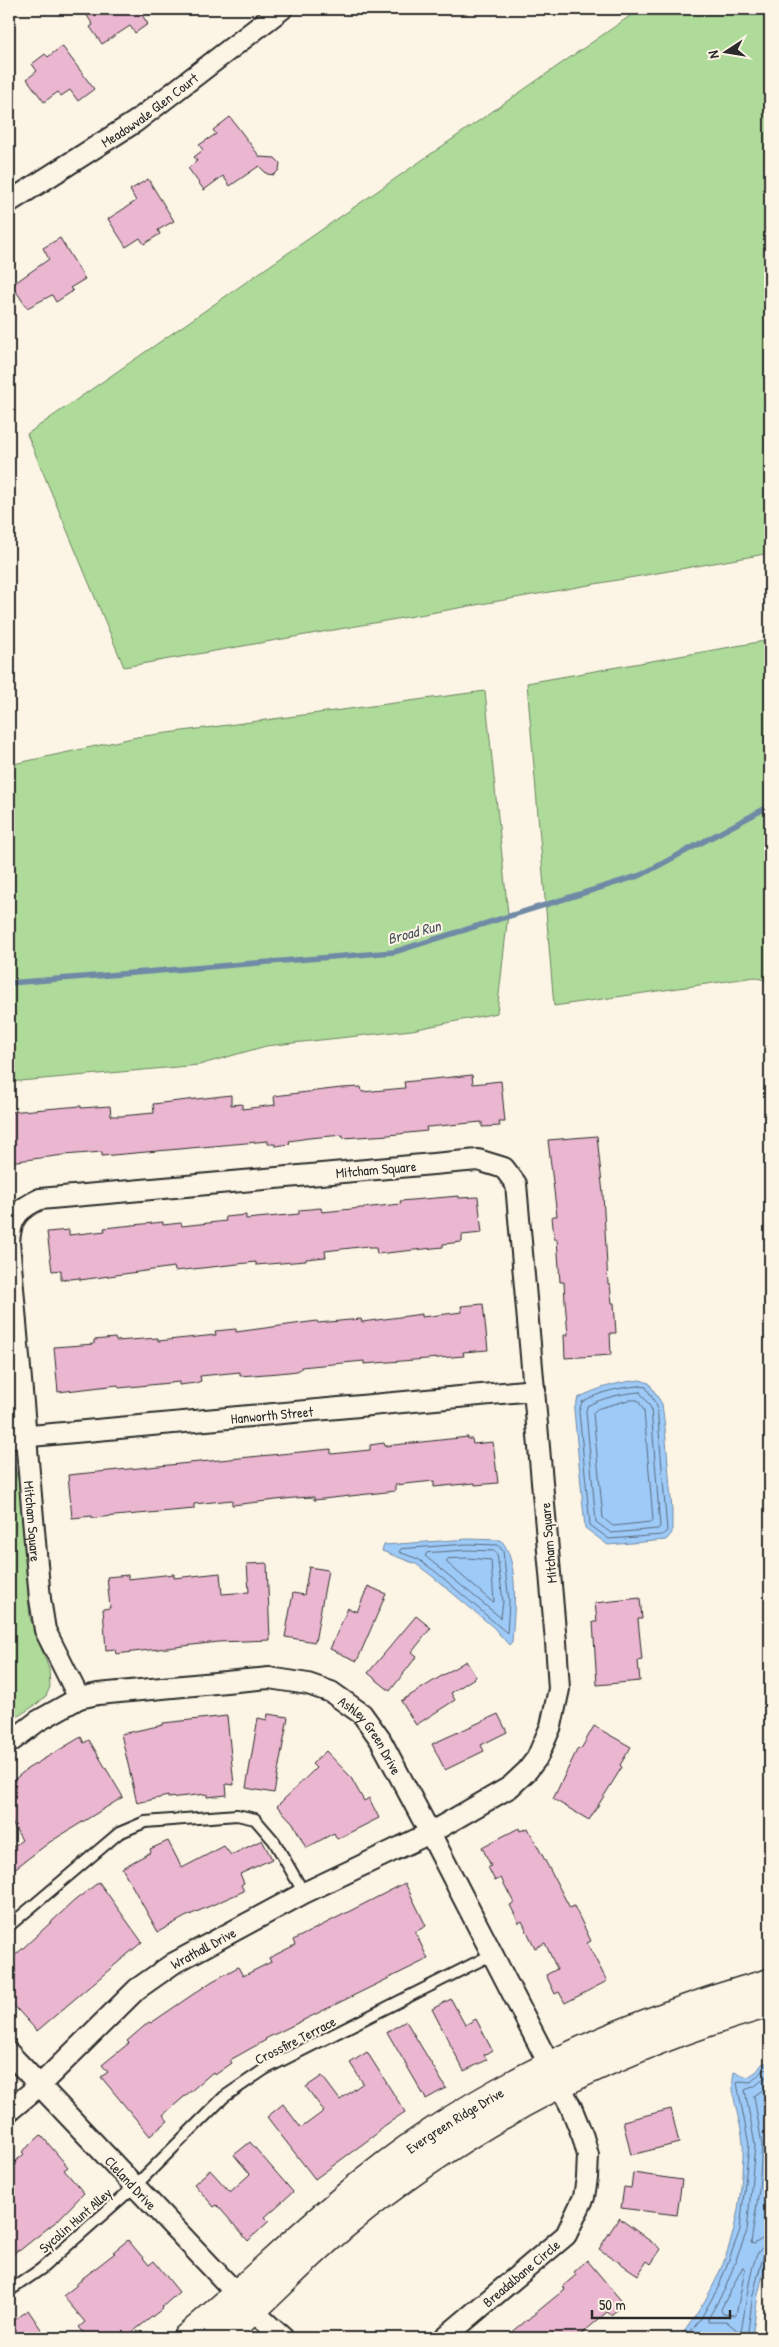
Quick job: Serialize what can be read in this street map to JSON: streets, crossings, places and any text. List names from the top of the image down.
{
  "streets": {
    "street": [
      "Meadowvale Glen Court",
      "Mitcham Square",
      "Hanworth Street",
      "Ashley Green Drive",
      "Wrathall Drive",
      "Evergreen Ridge Drive",
      "Cleland Drive",
      "Breadalbane Circle"
    ],
    "lane": ["Crossfire Terrace", "Sycolin Hunt Alley"]
  },
  "crossings": [
    ["Mitcham Square", "Hanworth Street"],
    ["Mitcham Square", "Ashley Green Drive"],
    ["Mitcham Square", "Wrathall Drive"],
    ["Ashley Green Drive", "Wrathall Drive"],
    ["Ashley Green Drive", "Crossfire Terrace"],
    ["Ashley Green Drive", "Evergreen Ridge Drive"],
    ["Ashley Green Drive", "Breadalbane Circle"],
    ["Wrathall Drive", "Cleland Drive"],
    ["Crossfire Terrace", "Cleland Drive"],
    ["Crossfire Terrace", "Sycolin Hunt Alley"],
    ["Evergreen Ridge Drive", "Cleland Drive"],
    ["Evergreen Ridge Drive", "Breadalbane Circle"],
    ["Cleland Drive", "Sycolin Hunt Alley"]
  ],
  "water": ["Broad Run"],
  "scale_bar": "50 m",
  "north": "left"
}
